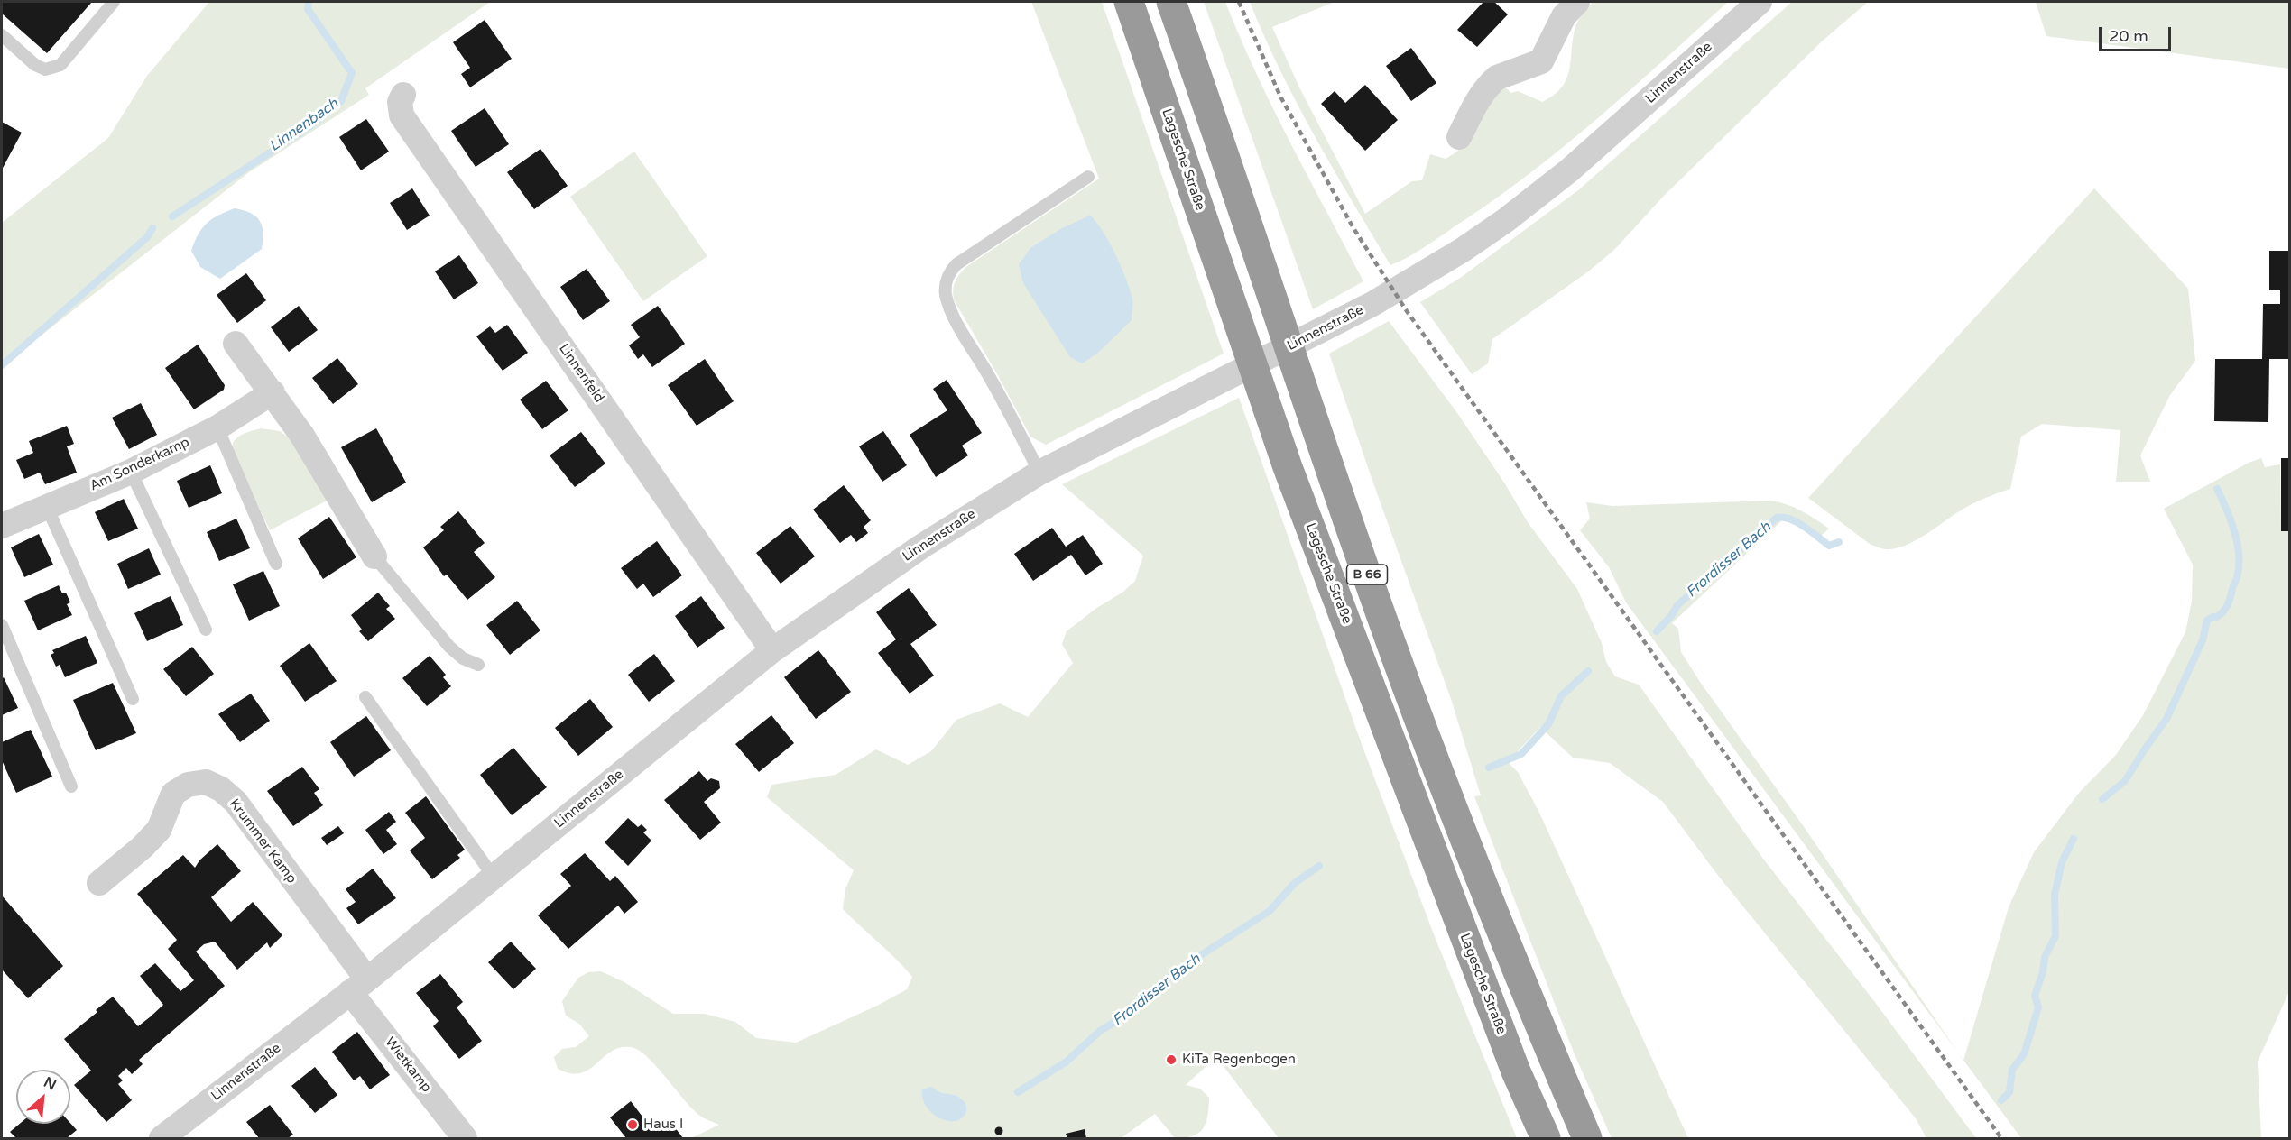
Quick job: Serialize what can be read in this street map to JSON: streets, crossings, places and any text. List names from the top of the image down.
{
  "streets": {
    "highway": ["Lagesche Straße", "B 66"],
    "street": [
      "Linnenstraße",
      "Linnenfeld",
      "Am Sonderkamp",
      "Krummer Kamp",
      "Wietkamp"
    ]
  },
  "crossings": [
    ["Linnenstraße", "Linnenfeld"],
    ["Linnenstraße", "Krummer Kamp"],
    ["Linnenstraße", "Wietkamp"],
    ["Krummer Kamp", "Wietkamp"]
  ],
  "water": ["Linnenbach", "Frordisser Bach"],
  "places": ["KiTa Regenbogen", "Haus I"],
  "scale_bar": "20 m",
  "north": "top right"
}
